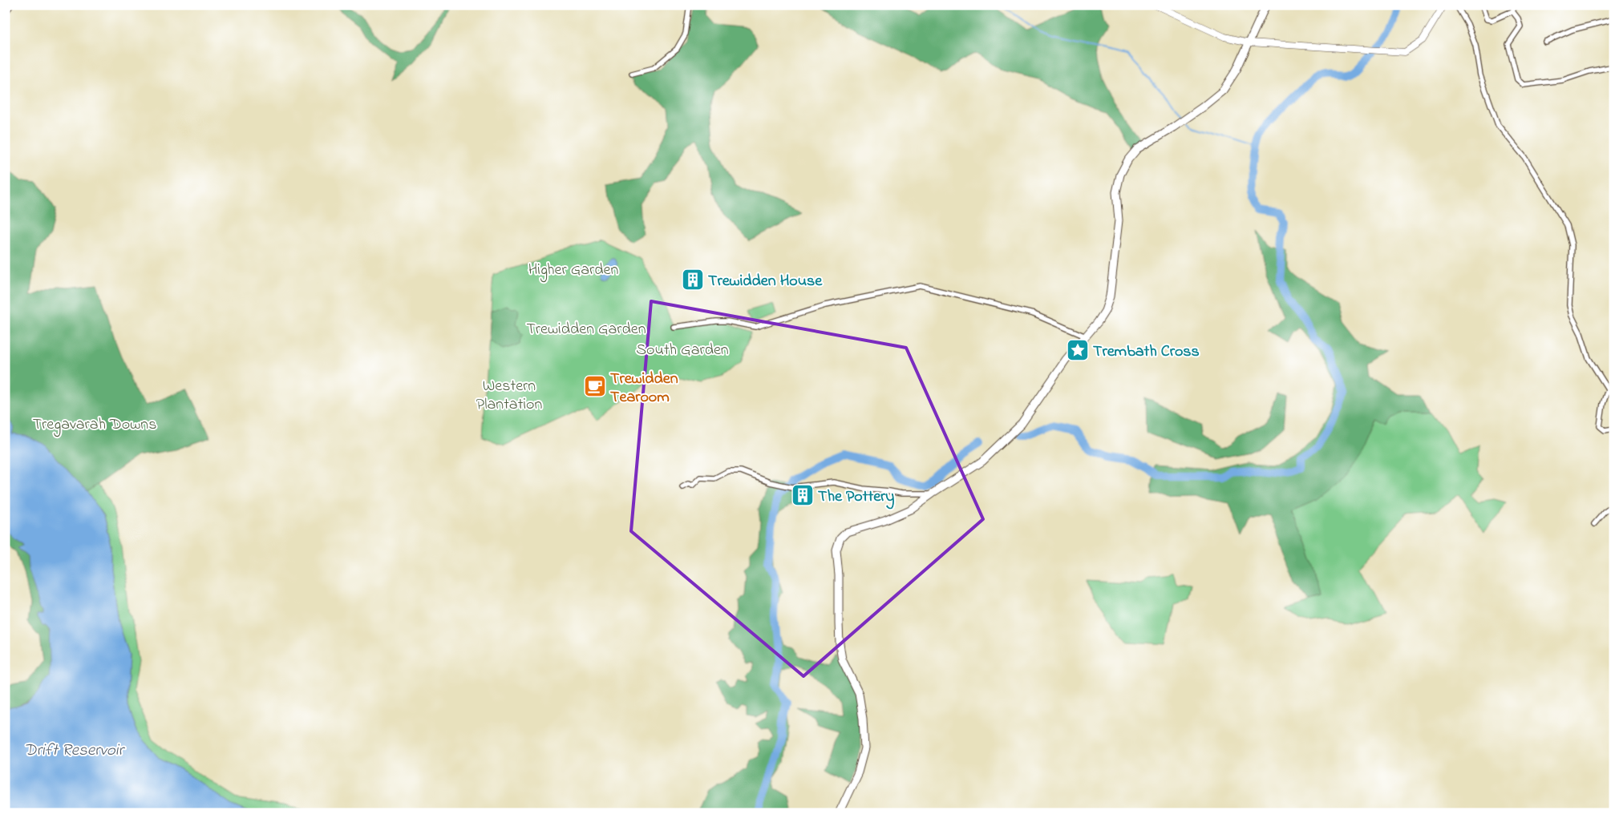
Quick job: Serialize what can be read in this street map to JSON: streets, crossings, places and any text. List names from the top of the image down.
{
  "water": ["Drift Reservoir"],
  "parks": [
    "Higher Garden",
    "Trewidden Garden",
    "South Garden",
    "Western Plantation",
    "Tregavarah Downs"
  ],
  "places": {
    "building": ["Trewidden House", "The Pottery"],
    "place": ["Trembath Cross"],
    "cafe": ["Trewidden Tearoom"]
  }
}
